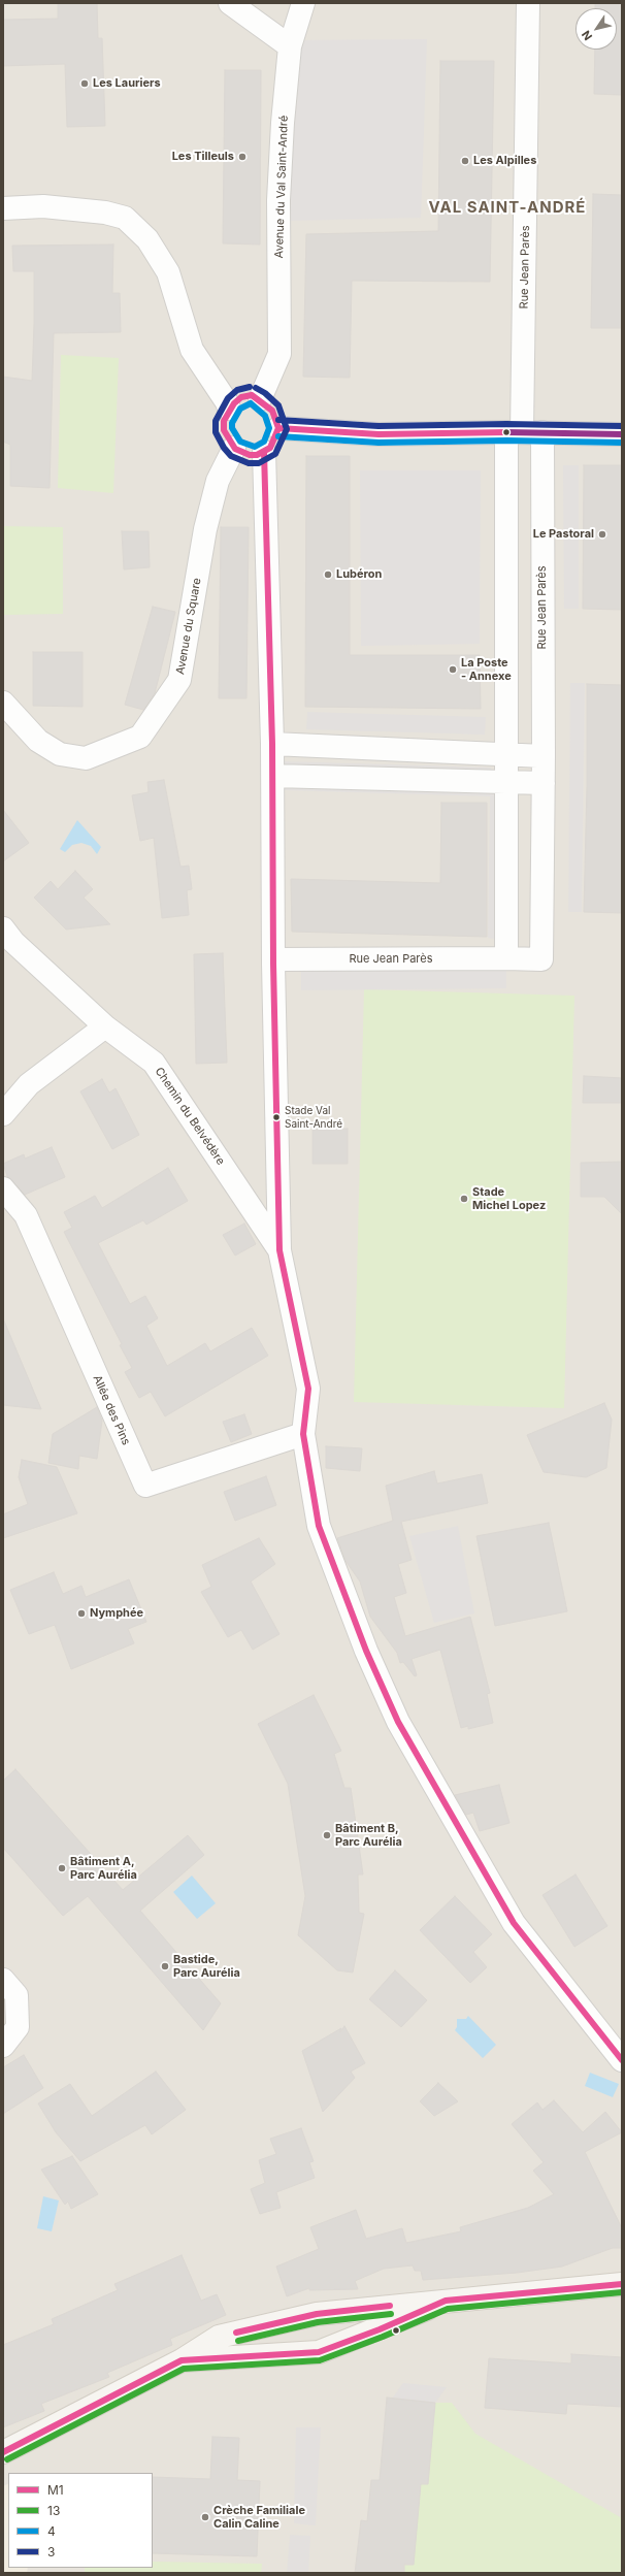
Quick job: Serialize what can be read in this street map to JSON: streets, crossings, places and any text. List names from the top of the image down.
{
  "streets": {
    "street": [
      "Avenue du Val Saint-André",
      "Rue Jean Parès",
      "Avenue du Square",
      "Chemin du Belvédère",
      "Allée des Pins"
    ]
  },
  "crossings": [
    ["Avenue du Val Saint-André", "Avenue du Square"]
  ],
  "districts": ["VAL SAINT-ANDRÉ"],
  "places": [
    "Les Lauriers",
    "Les Tilleuls",
    "Les Alpilles",
    "Le Pastoral",
    "Lubéron",
    "La Poste - Annexe",
    "Stade Val Saint-André",
    "Stade Michel Lopez",
    "Nymphée",
    "Bâtiment B, Parc Aurélia",
    "Bâtiment A, Parc Aurélia",
    "Bastide, Parc Aurélia",
    "Crèche Familiale Calin Caline"
  ],
  "lines": [
    "transit line 3",
    "transit line M1",
    "transit line 4",
    "transit line 13"
  ],
  "legend": [
    "M1",
    "13",
    "4",
    "3"
  ],
  "north": "bottom left"
}
